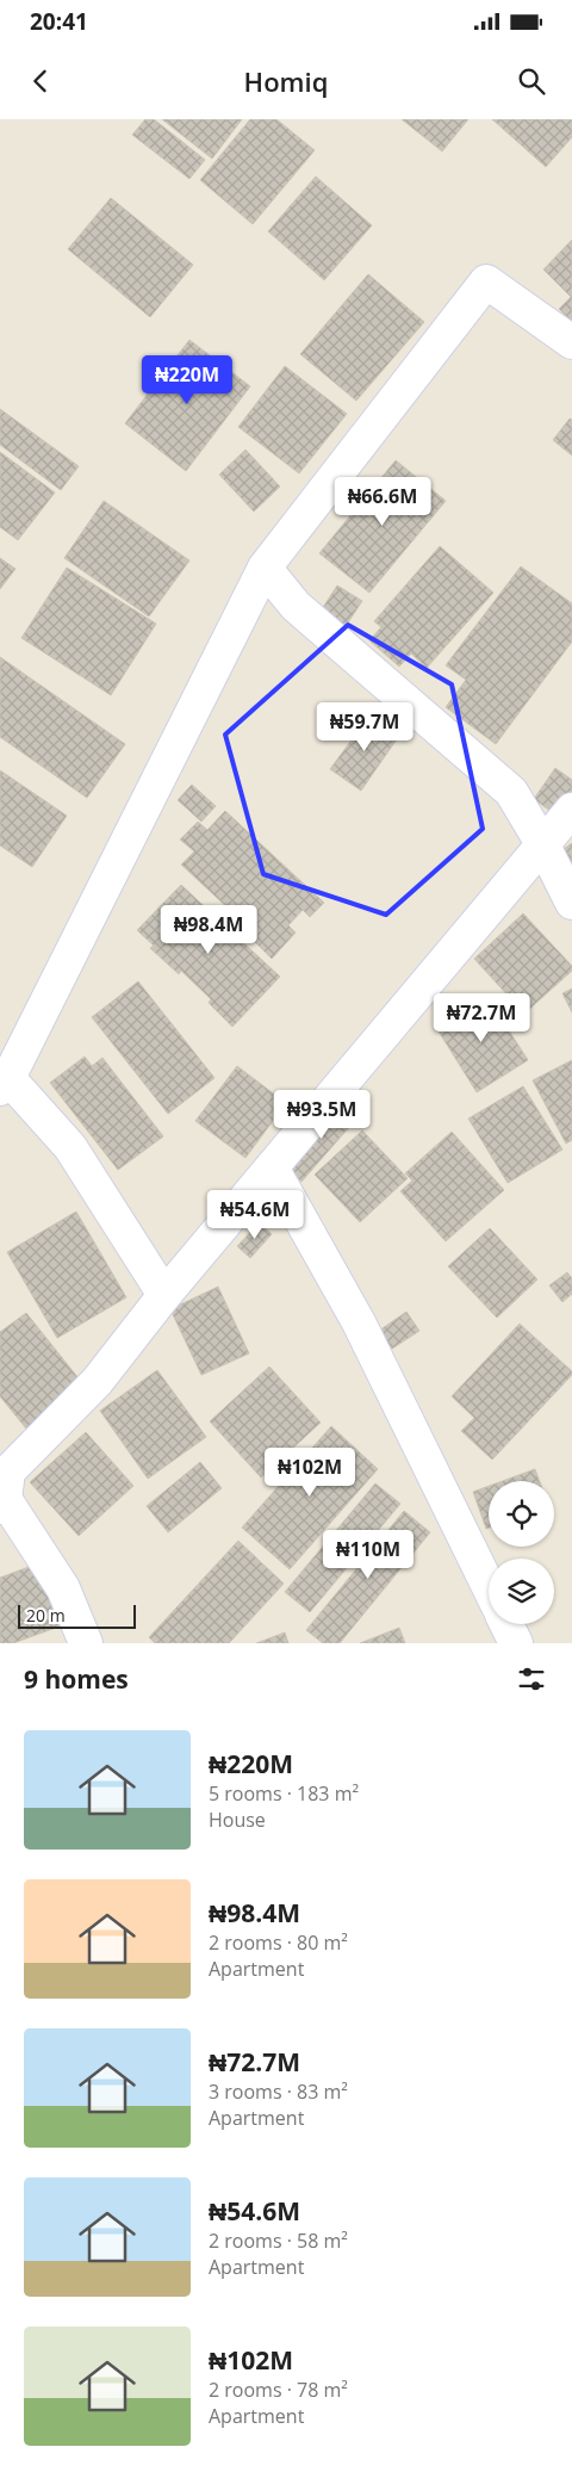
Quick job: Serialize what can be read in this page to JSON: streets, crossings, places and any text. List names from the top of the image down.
{
  "scale_bar": "20 m",
  "page": {
    "status": "20:41",
    "header": "Homiq",
    "price": [
      "₦220M",
      "₦66.6M",
      "₦59.7M",
      "₦98.4M",
      "₦72.7M",
      "₦93.5M",
      "₦54.6M",
      "₦102M",
      "₦110M"
    ],
    "scale": "20 m",
    "heading": "9 homes",
    "list": [
      {
        "name": "₦220M",
        "note": "5 rooms · 183 m² · House"
      },
      {
        "name": "₦98.4M",
        "note": "2 rooms · 80 m² · Apartment"
      },
      {
        "name": "₦72.7M",
        "note": "3 rooms · 83 m² · Apartment"
      },
      {
        "name": "₦54.6M",
        "note": "2 rooms · 58 m² · Apartment"
      },
      {
        "name": "₦102M",
        "note": "2 rooms · 78 m² · Apartment"
      }
    ]
  }
}
